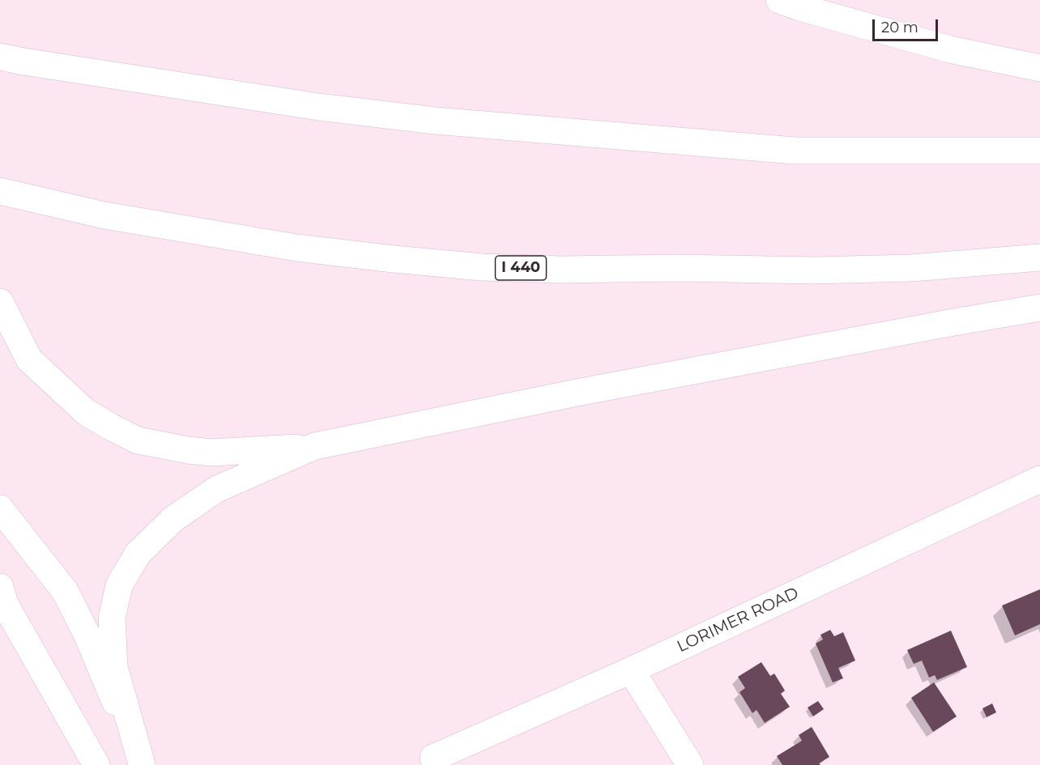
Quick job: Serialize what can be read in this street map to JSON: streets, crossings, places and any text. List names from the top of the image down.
{
  "streets": {
    "main road": ["I 440", "LORIMER ROAD"]
  },
  "scale_bar": "20 m"
}
